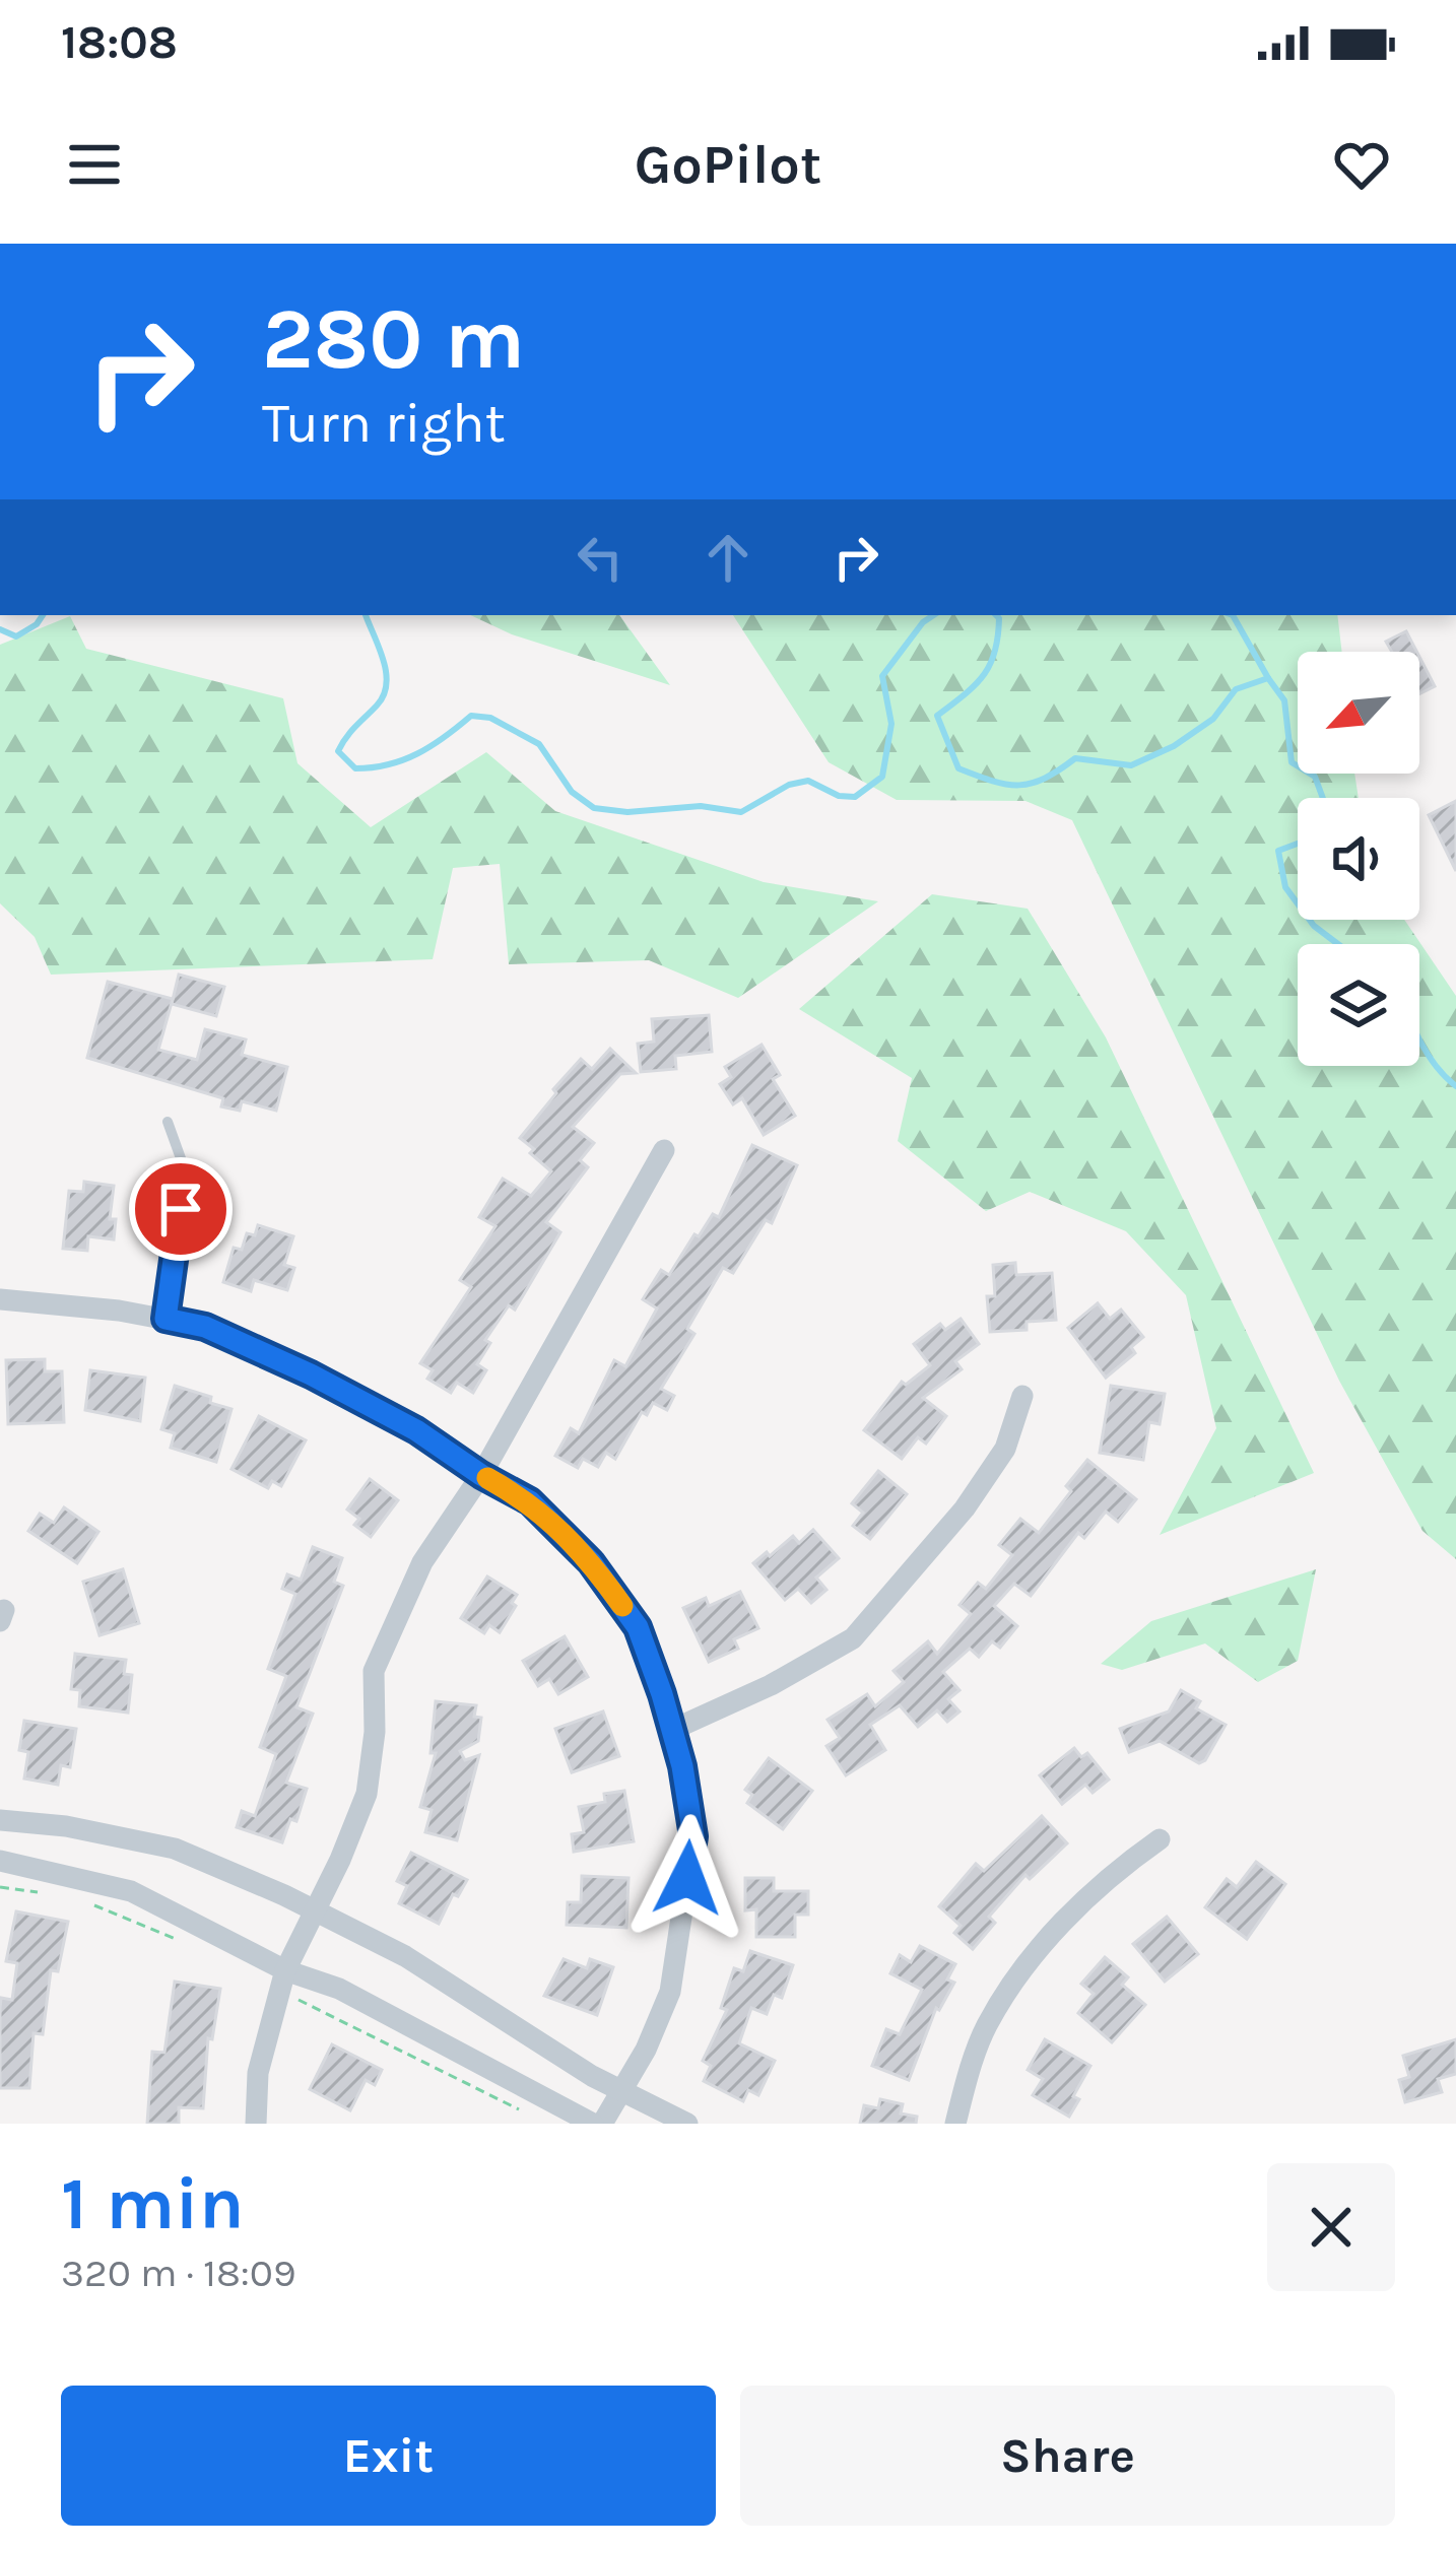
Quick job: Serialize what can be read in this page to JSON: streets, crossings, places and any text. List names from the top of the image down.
{
  "north": "bottom left",
  "page": {
    "status": "18:08",
    "header": "GoPilot",
    "turn": ["280 m", "Turn right"],
    "heading": ["1 min", "320 m · 18:09"],
    "buttons": ["Exit", "Share"]
  }
}
